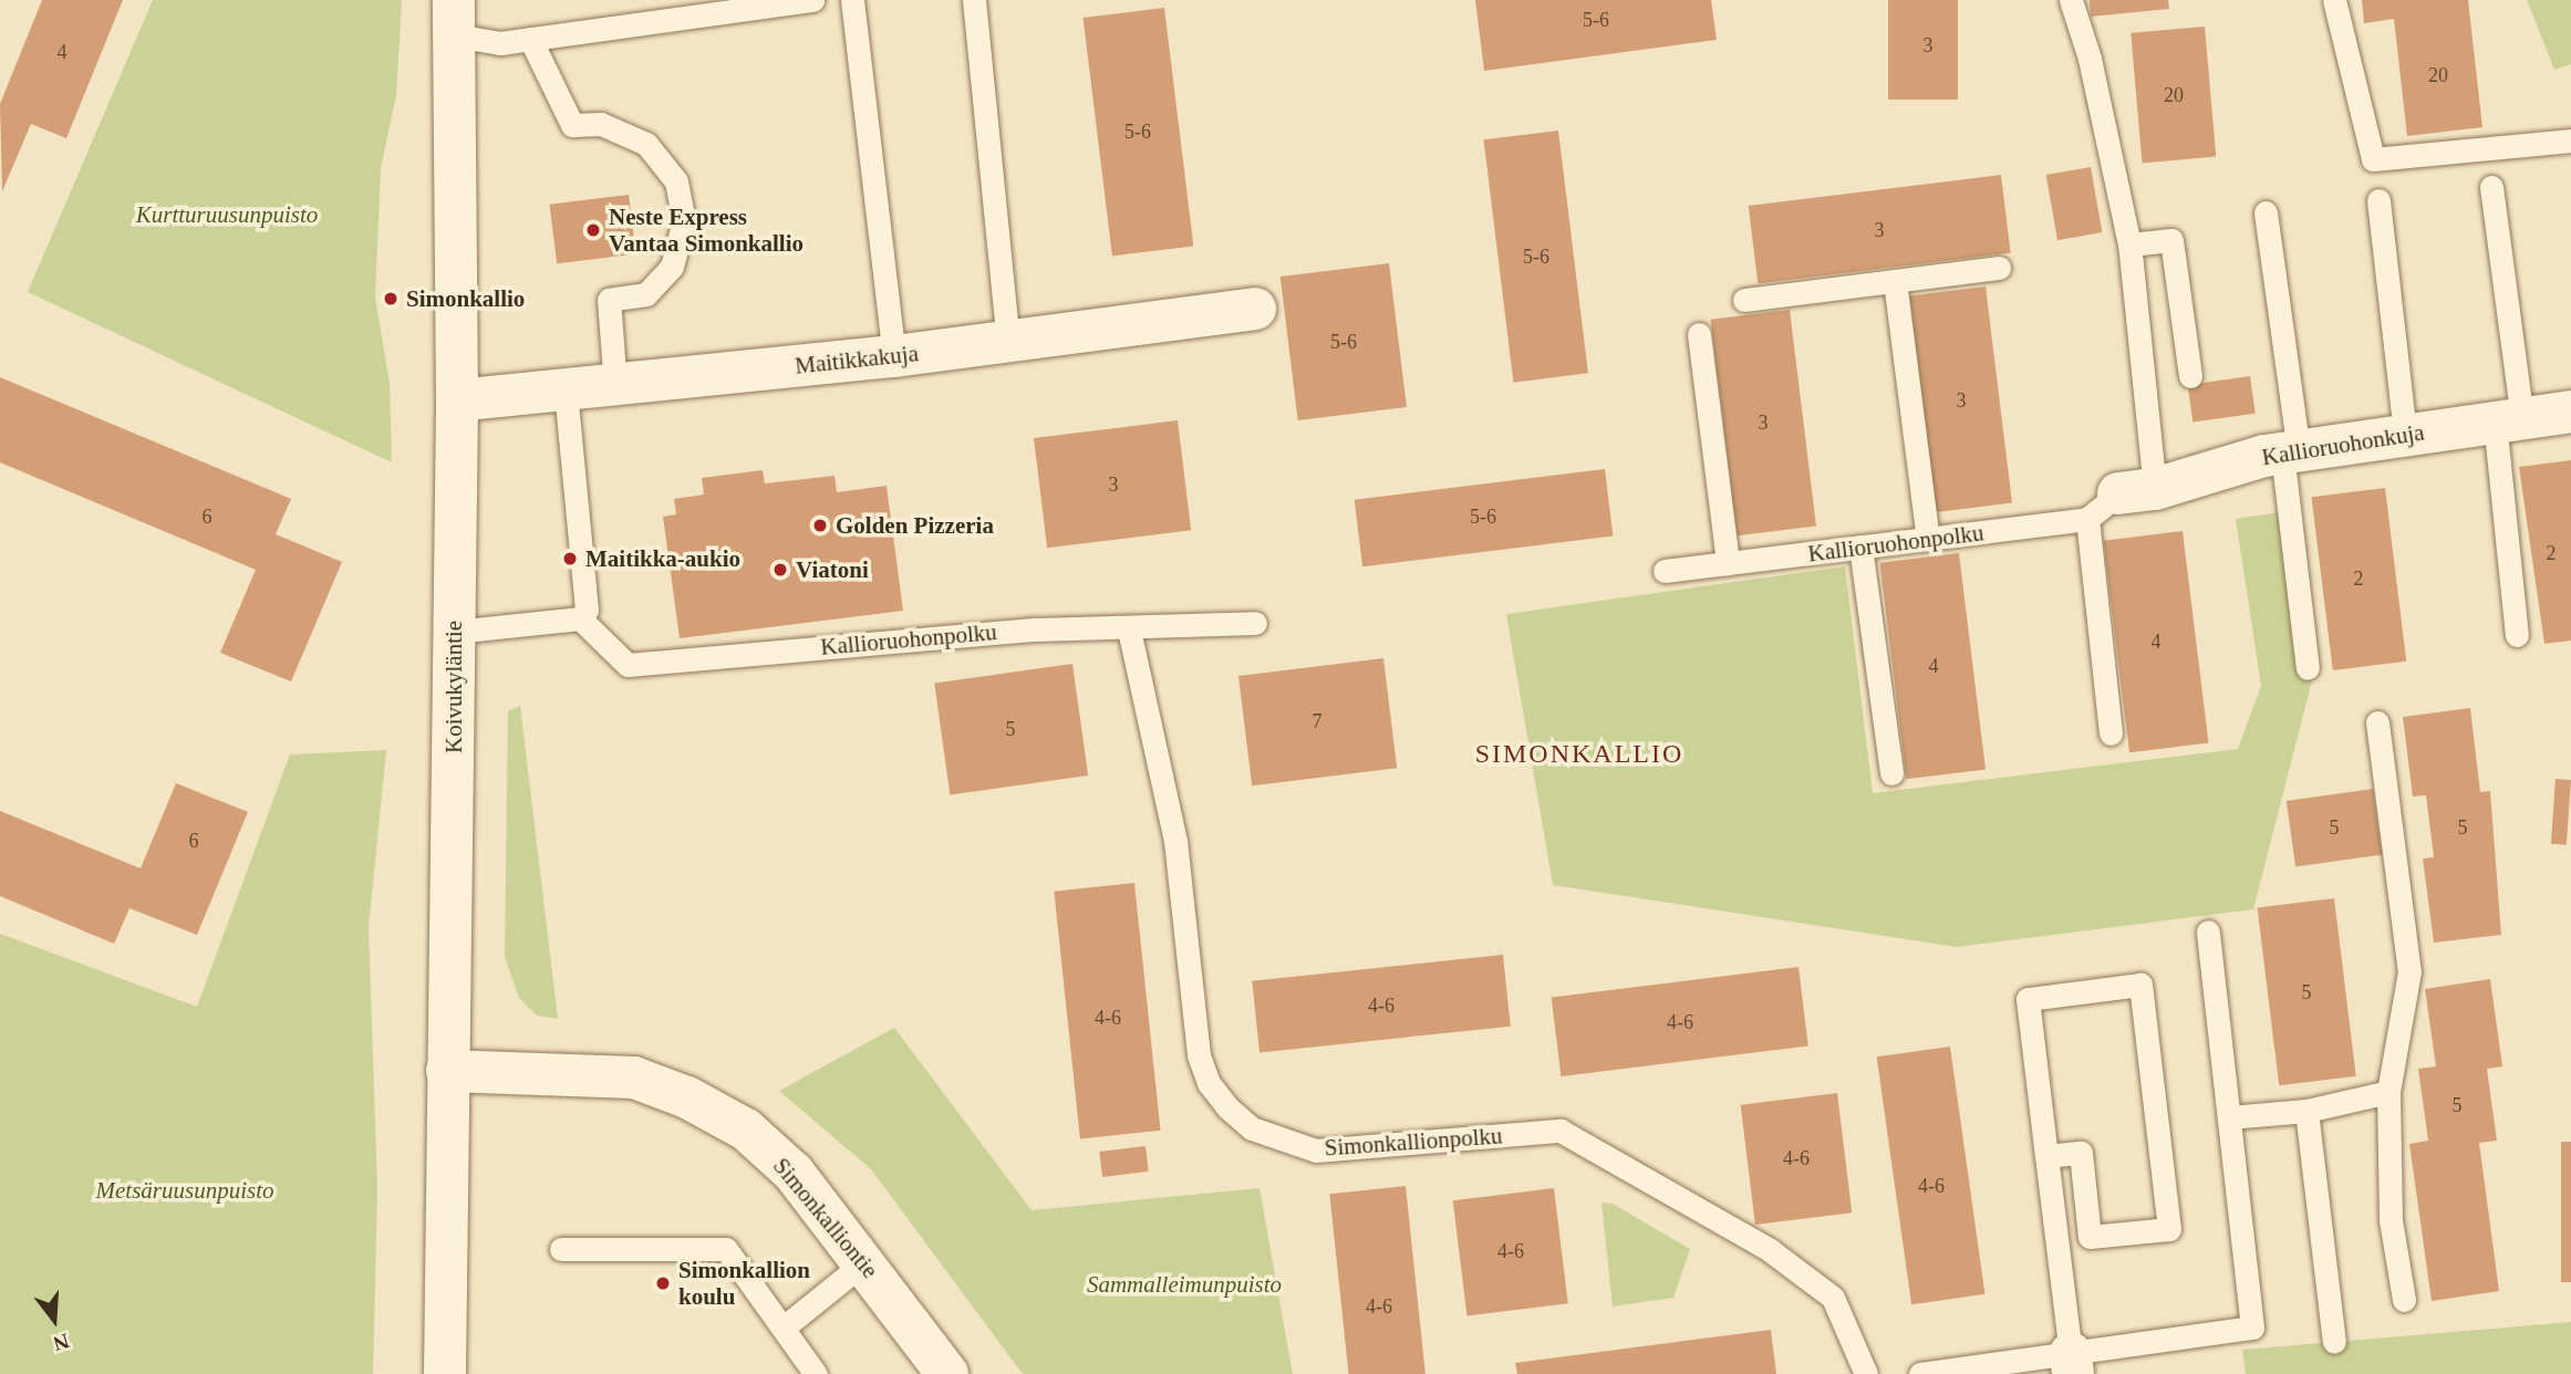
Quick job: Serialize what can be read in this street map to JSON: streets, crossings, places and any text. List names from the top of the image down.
{
  "streets": {
    "main road": [
      "Maitikkakuja",
      "Kallioruohonkuja",
      "Koivukyläntie",
      "Simonkalliontie"
    ],
    "lane": ["Kallioruohonpolku", "Simonkallionpolku"]
  },
  "crossings": [
    ["Maitikkakuja", "Koivukyläntie"],
    ["Kallioruohonkuja", "Kallioruohonpolku"],
    ["Kallioruohonpolku", "Simonkallionpolku"],
    ["Koivukyläntie", "Simonkalliontie"]
  ],
  "districts": ["SIMONKALLIO"],
  "parks": ["Kurtturuusunpuisto", "Metsäruusunpuisto", "Sammalleimunpuisto"],
  "places": [
    "Neste Express Vantaa Simonkallio",
    "Simonkallio",
    "Golden Pizzeria",
    "Maitikka-aukio",
    "Viatoni",
    "Simonkallion koulu"
  ],
  "house_numbers": [
    "5-6",
    "3",
    "4",
    "20",
    "20",
    "5-6",
    "3",
    "5-6",
    "5-6",
    "3",
    "3",
    "3",
    "6",
    "5-6",
    "2",
    "2",
    "4",
    "4",
    "7",
    "5",
    "5",
    "5",
    "6",
    "5",
    "4-6",
    "4-6",
    "4-6",
    "5",
    "4-6",
    "4-6",
    "4-6",
    "4-6"
  ],
  "north": "bottom"
}
